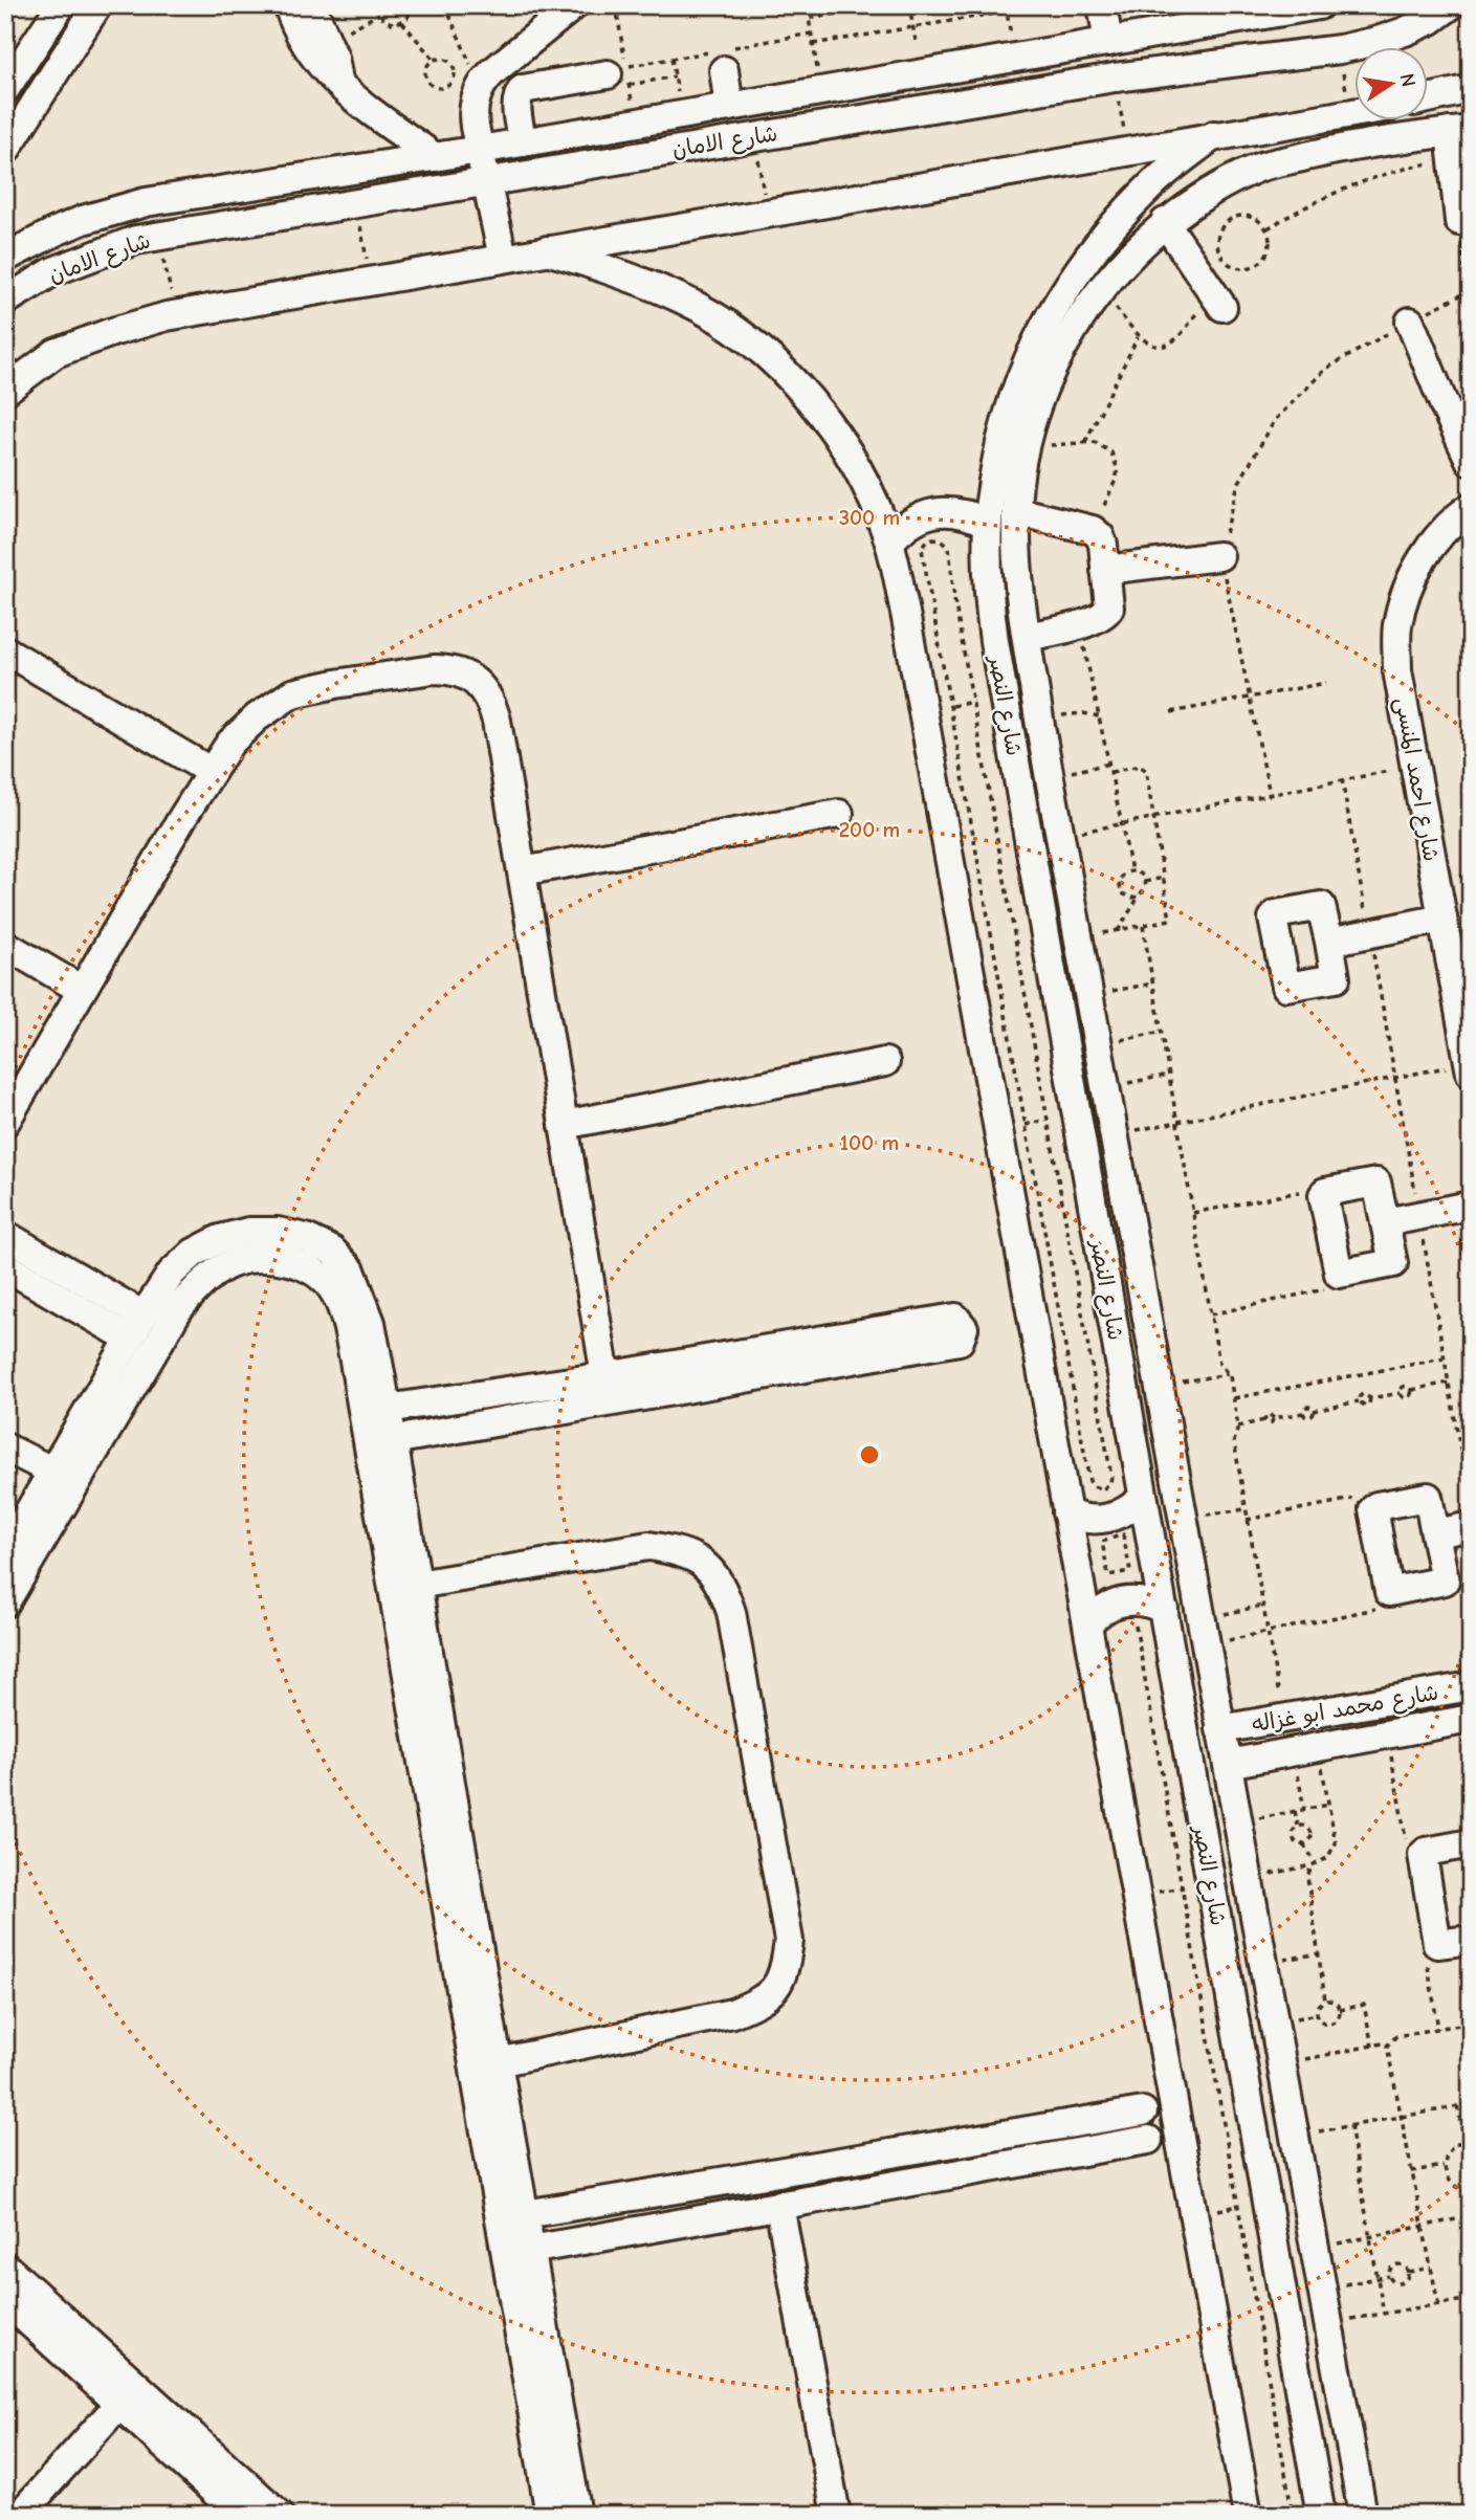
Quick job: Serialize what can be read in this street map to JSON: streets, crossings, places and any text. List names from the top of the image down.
{
  "streets": {
    "street": [
      "شارع الامان",
      "شارع النصر",
      "شارع احمد المنسى",
      "شارع محمد ابو غزاله"
    ]
  },
  "north": "right",
  "rings": ["300 m", "200 m", "100 m"]
}
